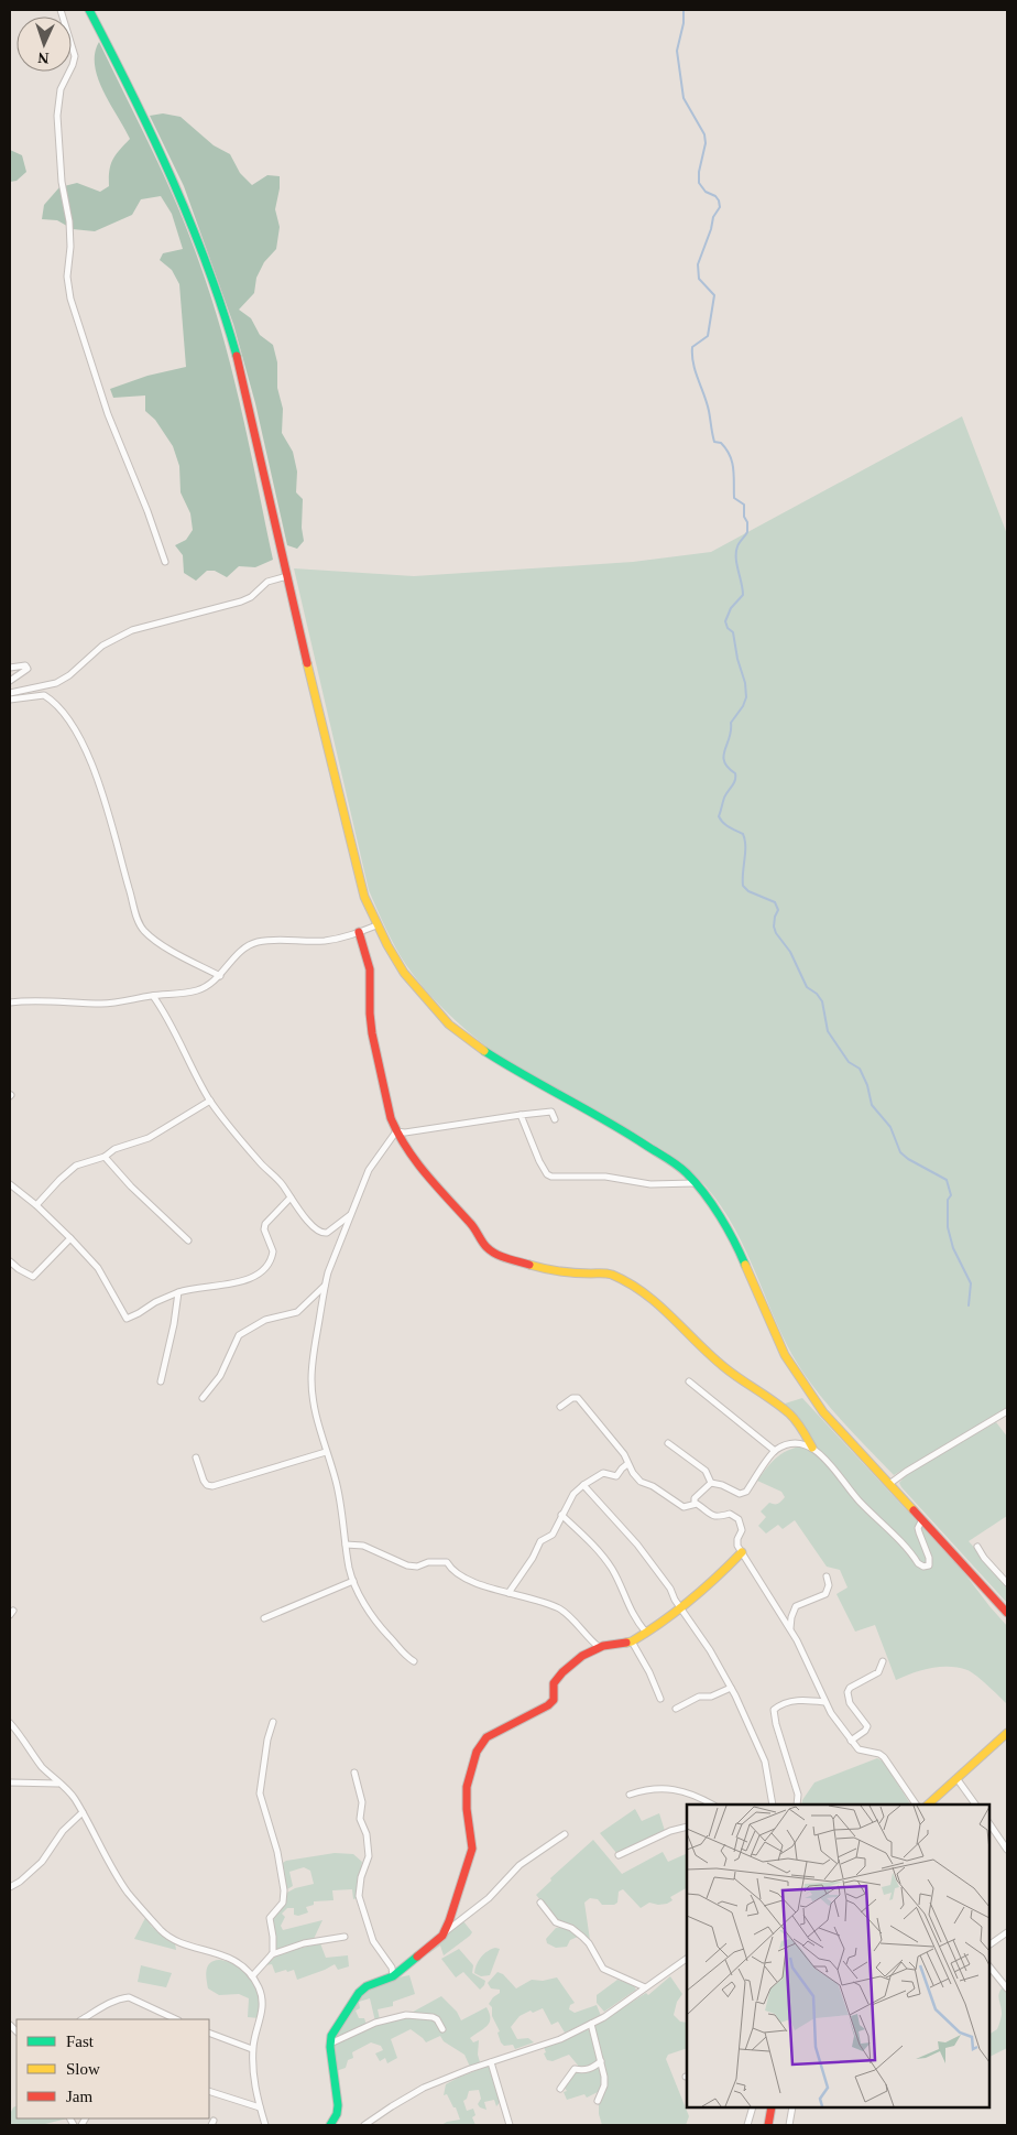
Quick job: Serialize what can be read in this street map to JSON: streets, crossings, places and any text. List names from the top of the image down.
{
  "legend": ["Fast", "Slow", "Jam"],
  "north": "bottom"
}
